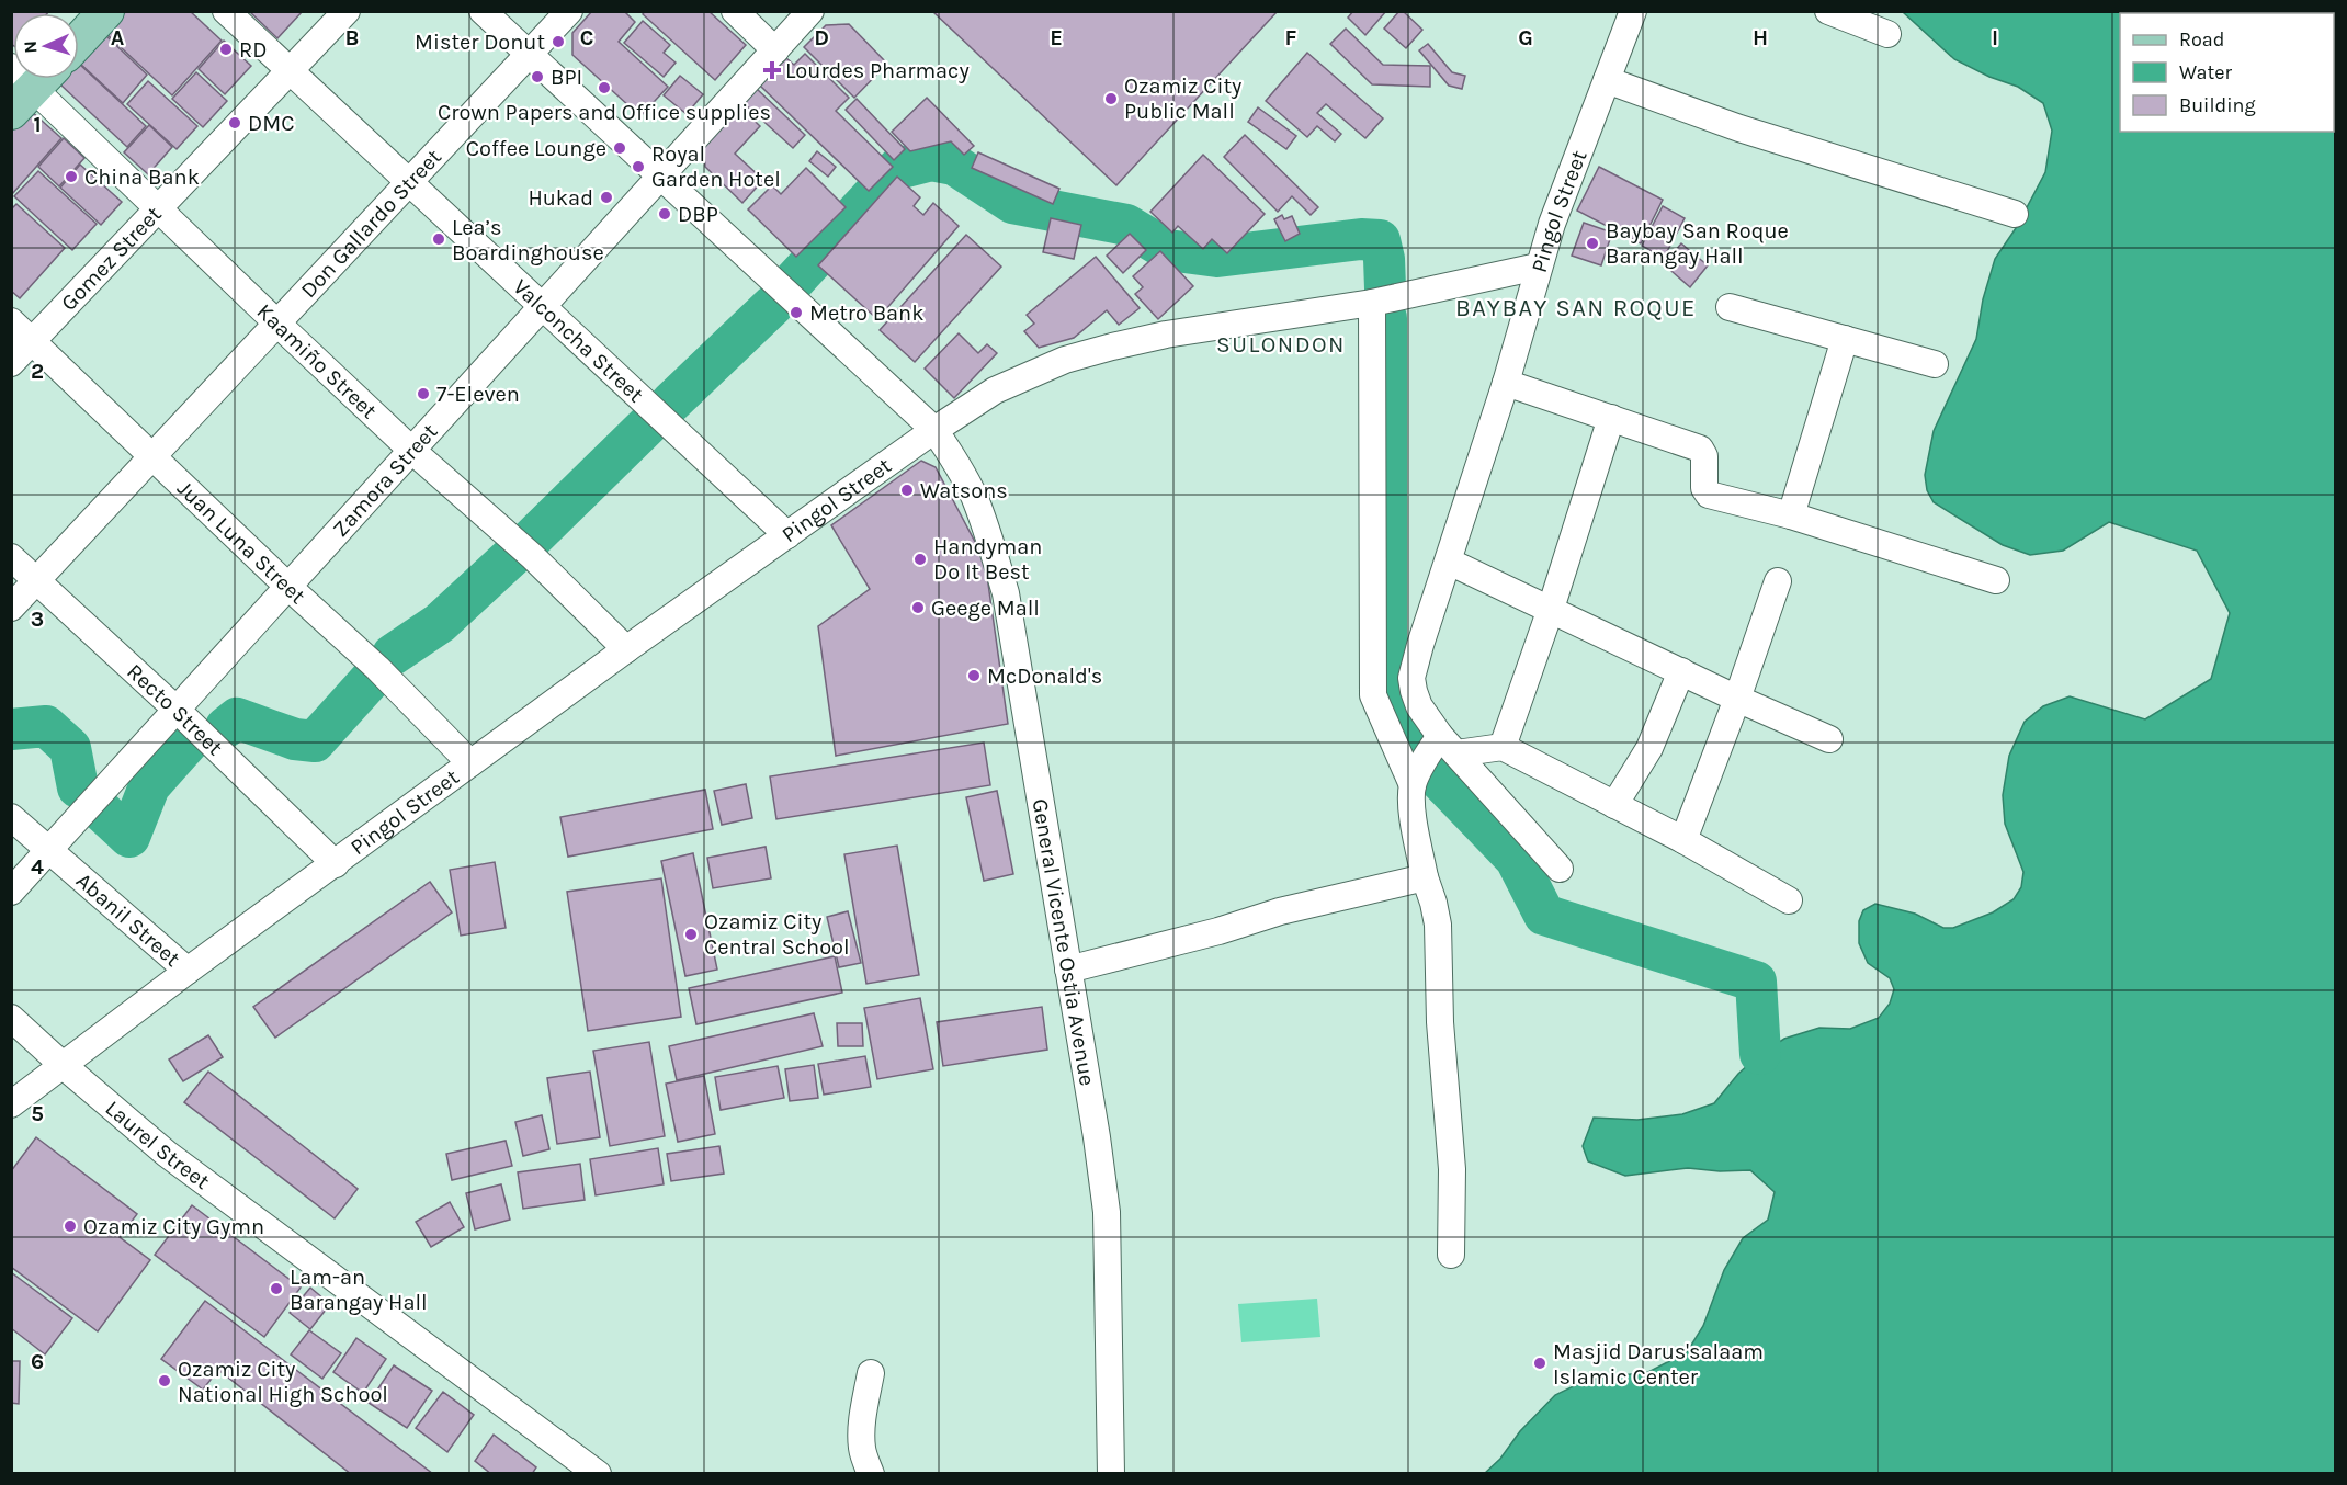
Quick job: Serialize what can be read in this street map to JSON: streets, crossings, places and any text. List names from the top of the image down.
{
  "streets": {
    "street": [
      "Pingol Street",
      "Don Gallardo Street",
      "Gomez Street",
      "Valconcha Street",
      "Kaamiño Street",
      "Zamora Street",
      "Juan Luna Street",
      "Recto Street",
      "Abanil Street",
      "General Vicente Ostia Avenue",
      "Laurel Street"
    ]
  },
  "crossings": [
    ["Pingol Street", "Valconcha Street"],
    ["Pingol Street", "Kaamiño Street"],
    ["Pingol Street", "Juan Luna Street"],
    ["Pingol Street", "Recto Street"],
    ["Pingol Street", "Abanil Street"],
    ["Pingol Street", "General Vicente Ostia Avenue"],
    ["Pingol Street", "Laurel Street"],
    ["Don Gallardo Street", "Valconcha Street"],
    ["Don Gallardo Street", "Kaamiño Street"],
    ["Don Gallardo Street", "Juan Luna Street"],
    ["Don Gallardo Street", "Recto Street"],
    ["Don Gallardo Street", "General Vicente Ostia Avenue"],
    ["Gomez Street", "Valconcha Street"],
    ["Gomez Street", "Kaamiño Street"],
    ["Gomez Street", "Juan Luna Street"],
    ["Valconcha Street", "Zamora Street"],
    ["Kaamiño Street", "Zamora Street"],
    ["Zamora Street", "Juan Luna Street"],
    ["Zamora Street", "Recto Street"],
    ["Zamora Street", "Abanil Street"],
    ["Zamora Street", "General Vicente Ostia Avenue"]
  ],
  "districts": ["BAYBAY SAN ROQUE", "SULONDON"],
  "places": {
    "other": [
      "Mister Donut",
      "RD",
      "BPI",
      "Crown Papers and Office supplies",
      "Ozamiz City Public Mall",
      "DMC",
      "Coffee Lounge",
      "Royal Garden Hotel",
      "China Bank",
      "Hukad",
      "DBP",
      "Lea’s Boardinghouse",
      "Baybay San Roque Barangay Hall",
      "Metro Bank",
      "7-Eleven",
      "Watsons",
      "Handyman Do It Best",
      "Geege Mall",
      "McDonald's",
      "Ozamiz City Central School",
      "Ozamiz City Gymn",
      "Lam-an Barangay Hall",
      "Masjid Darus'salaam Islamic Center",
      "Ozamiz City National High School"
    ],
    "health": ["Lourdes Pharmacy"]
  },
  "legend": ["Road", "Water", "Building"],
  "north": "left",
  "grid": {
    "columns": [
      "A",
      "B",
      "C",
      "D",
      "E",
      "F",
      "G",
      "H",
      "I"
    ],
    "rows": [
      "1",
      "2",
      "3",
      "4",
      "5",
      "6"
    ]
  }
}
